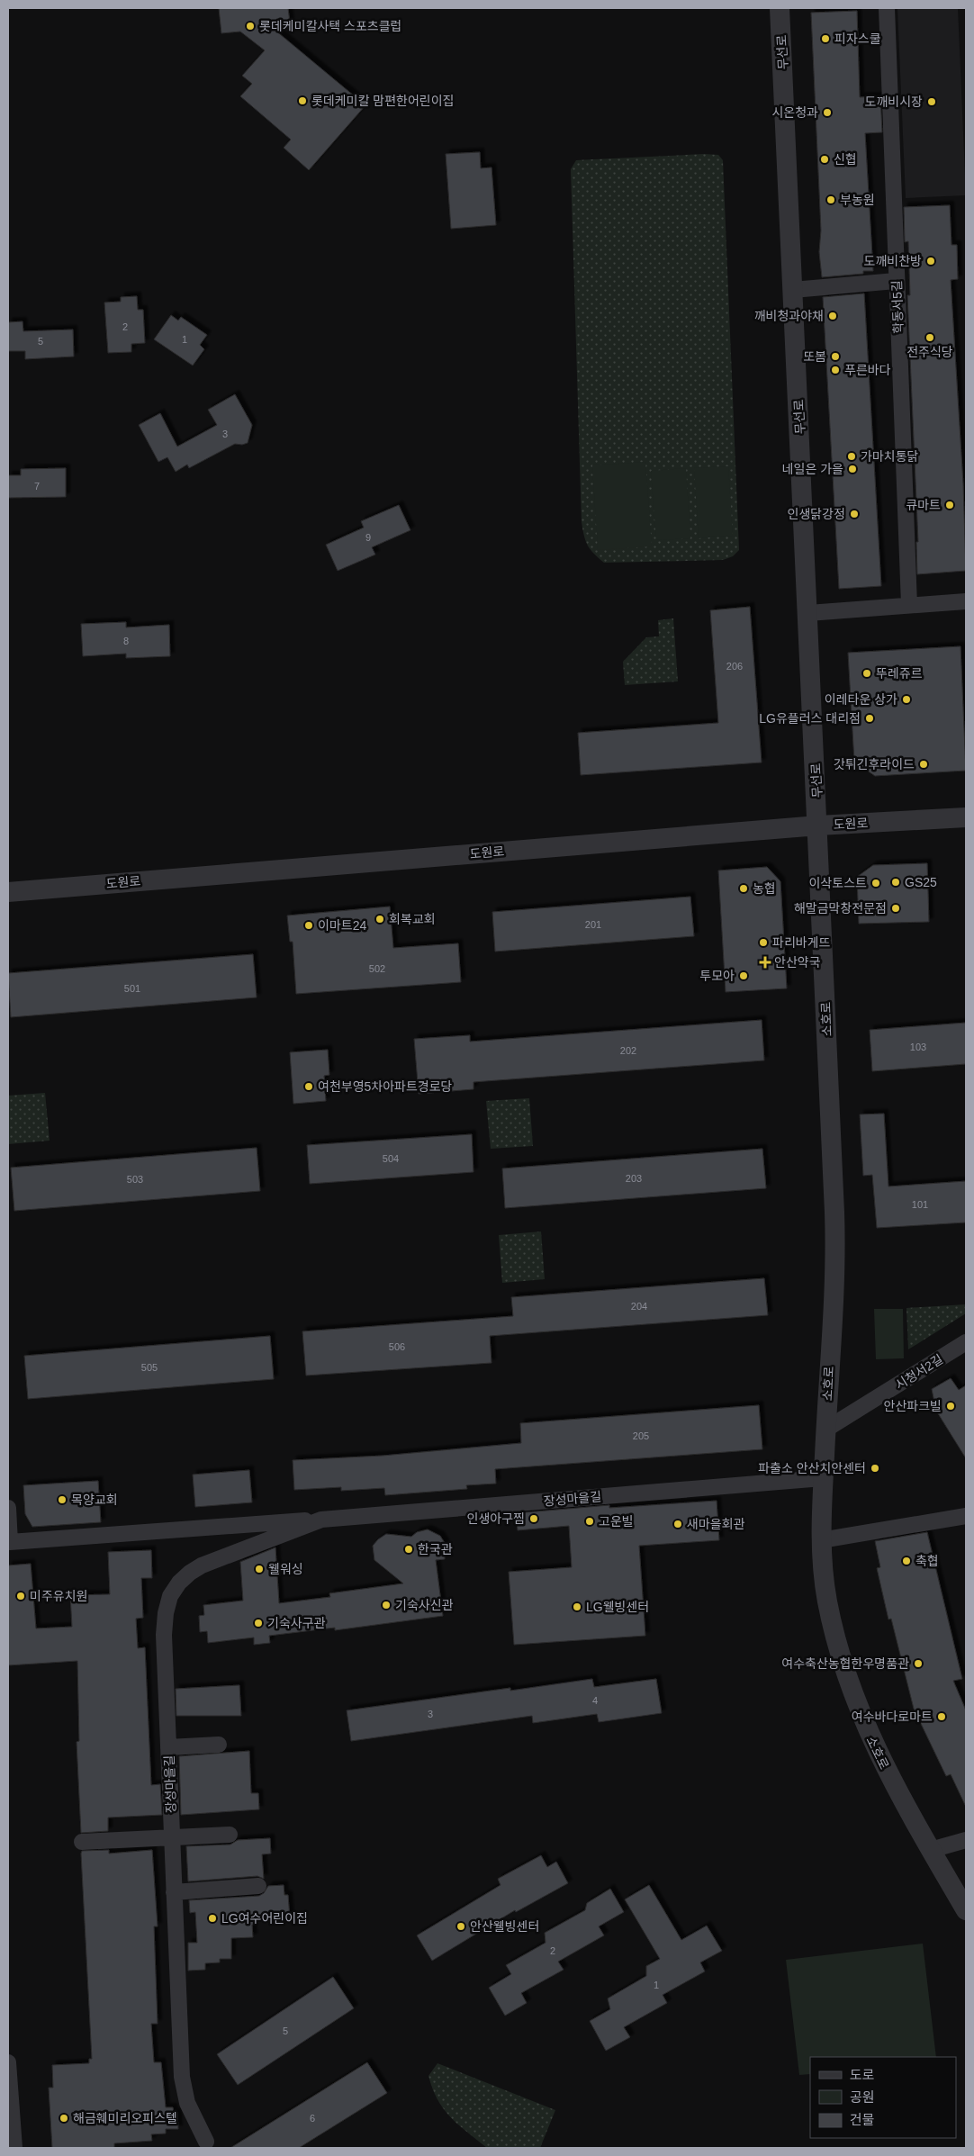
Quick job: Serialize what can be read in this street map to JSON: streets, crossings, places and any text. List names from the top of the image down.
{
  "streets": {
    "street": [
      "무선로",
      "학동서5길",
      "도원로",
      "소호로",
      "시청서2길",
      "장성마을길"
    ]
  },
  "crossings": [
    ["무선로", "도원로"],
    ["무선로", "소호로"],
    ["도원로", "소호로"],
    ["소호로", "시청서2길"],
    ["소호로", "장성마을길"]
  ],
  "places": {
    "other": [
      "롯데케미칼사택 스포츠클럽",
      "피자스쿨",
      "롯데케미칼 맘편한어린이집",
      "도깨비시장",
      "시온청과",
      "신협",
      "부농원",
      "도깨비찬방",
      "깨비청과야채",
      "전주식당",
      "또봄",
      "푸른바다",
      "가마치통닭",
      "네일은 가을",
      "큐마트",
      "인생닭강정",
      "뚜레쥬르",
      "이레타운 상가",
      "LG유플러스 대리점",
      "갓튀긴후라이드",
      "GS25",
      "이삭토스트",
      "농협",
      "해말금막창전문점",
      "회복교회",
      "이마트24",
      "파리바게뜨",
      "투모아",
      "여천부영5차아파트경로당",
      "안산파크빌",
      "파출소 안산치안센터",
      "목양교회",
      "인생아구찜",
      "고운빌",
      "새마을회관",
      "한국관",
      "축협",
      "웰워싱",
      "미주유치원",
      "기숙사신관",
      "LG웰빙센터",
      "기숙사구관",
      "여수축산농협한우명품관",
      "여수바다로마트",
      "LG여수어린이집",
      "안산웰빙센터",
      "해금훼미리오피스텔"
    ],
    "health": ["안산약국"]
  },
  "house_numbers": [
    "2",
    "1",
    "5",
    "3",
    "7",
    "9",
    "8",
    "206",
    "201",
    "502",
    "501",
    "103",
    "202",
    "504",
    "203",
    "503",
    "101",
    "204",
    "506",
    "505",
    "205",
    "4",
    "3",
    "2",
    "1",
    "5",
    "6"
  ],
  "legend": ["도로", "공원", "건물"]
}
